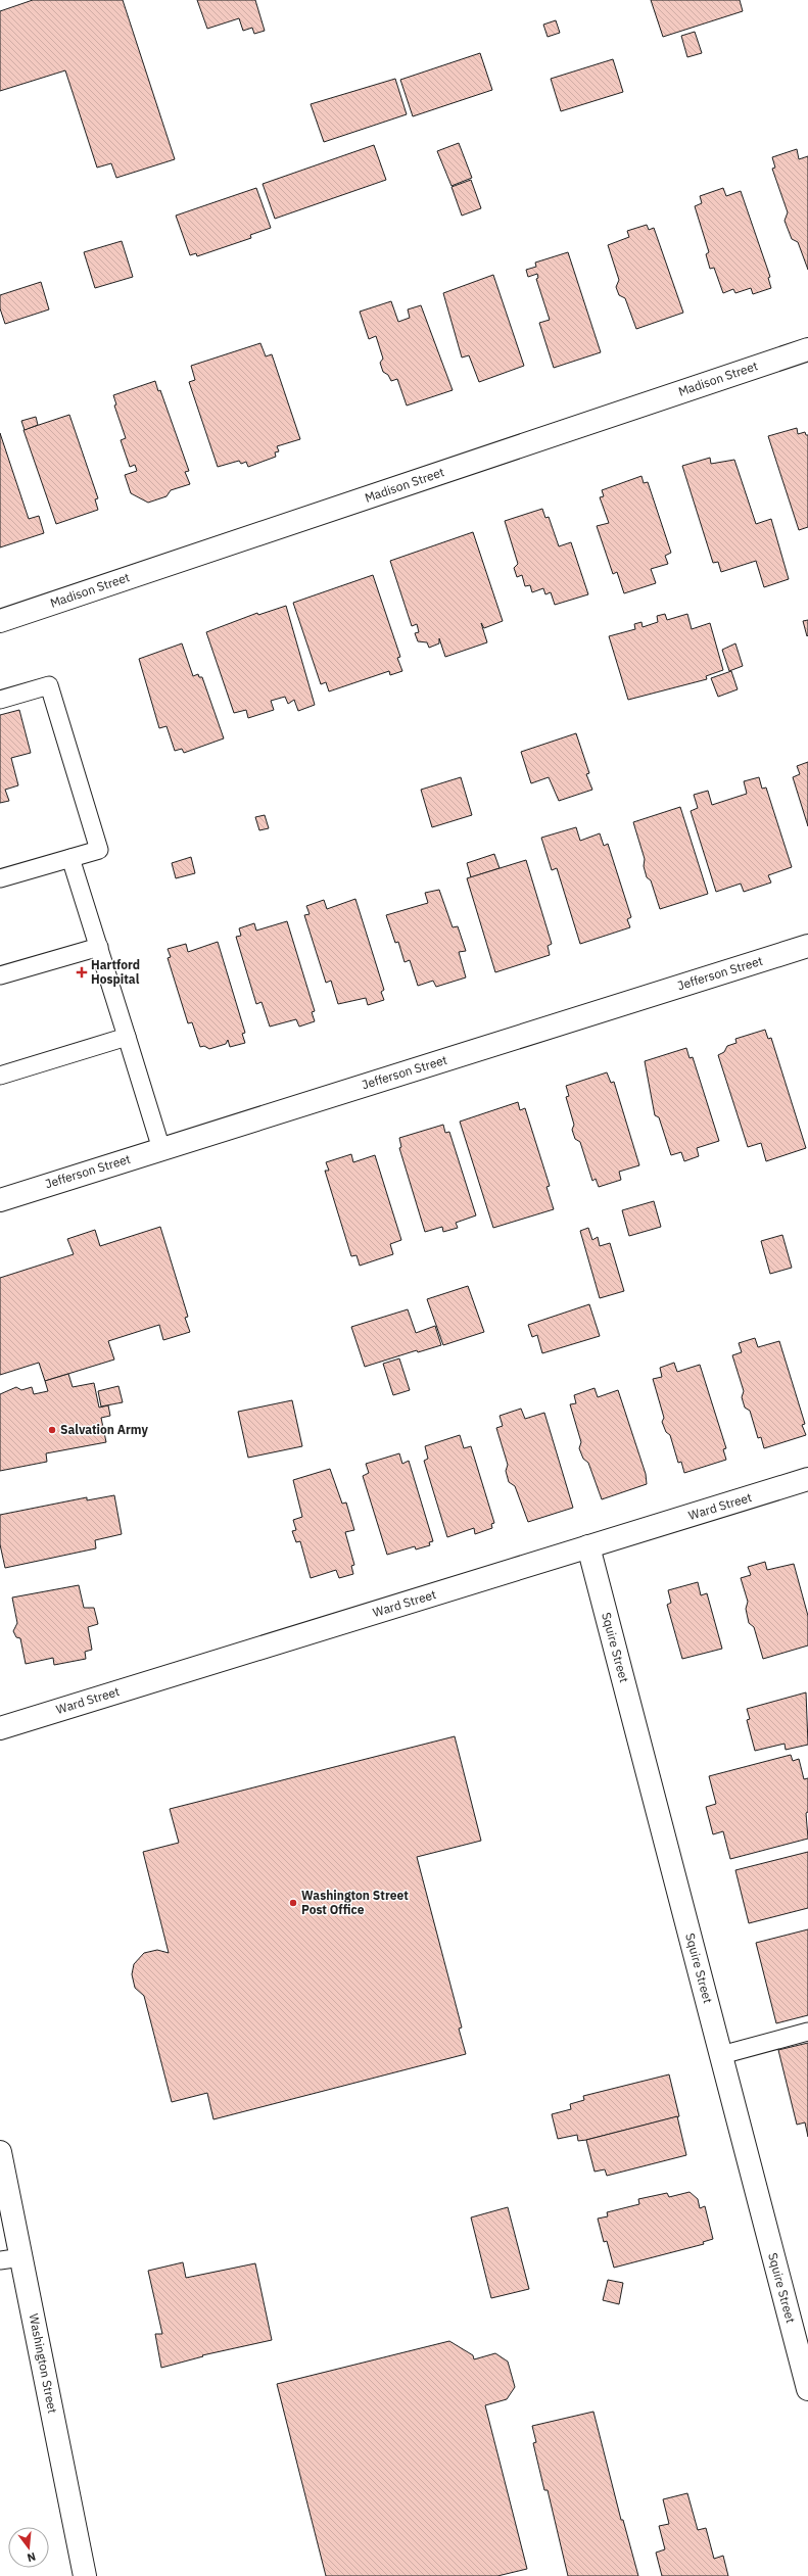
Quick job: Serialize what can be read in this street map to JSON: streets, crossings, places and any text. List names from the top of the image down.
{
  "streets": {
    "street": [
      "Madison Street",
      "Jefferson Street",
      "Ward Street",
      "Squire Street",
      "Washington Street"
    ]
  },
  "crossings": [
    ["Ward Street", "Squire Street"]
  ],
  "places": {
    "health": ["Hartford Hospital"],
    "other": ["Salvation Army", "Washington Street Post Office"]
  },
  "north": "bottom"
}
